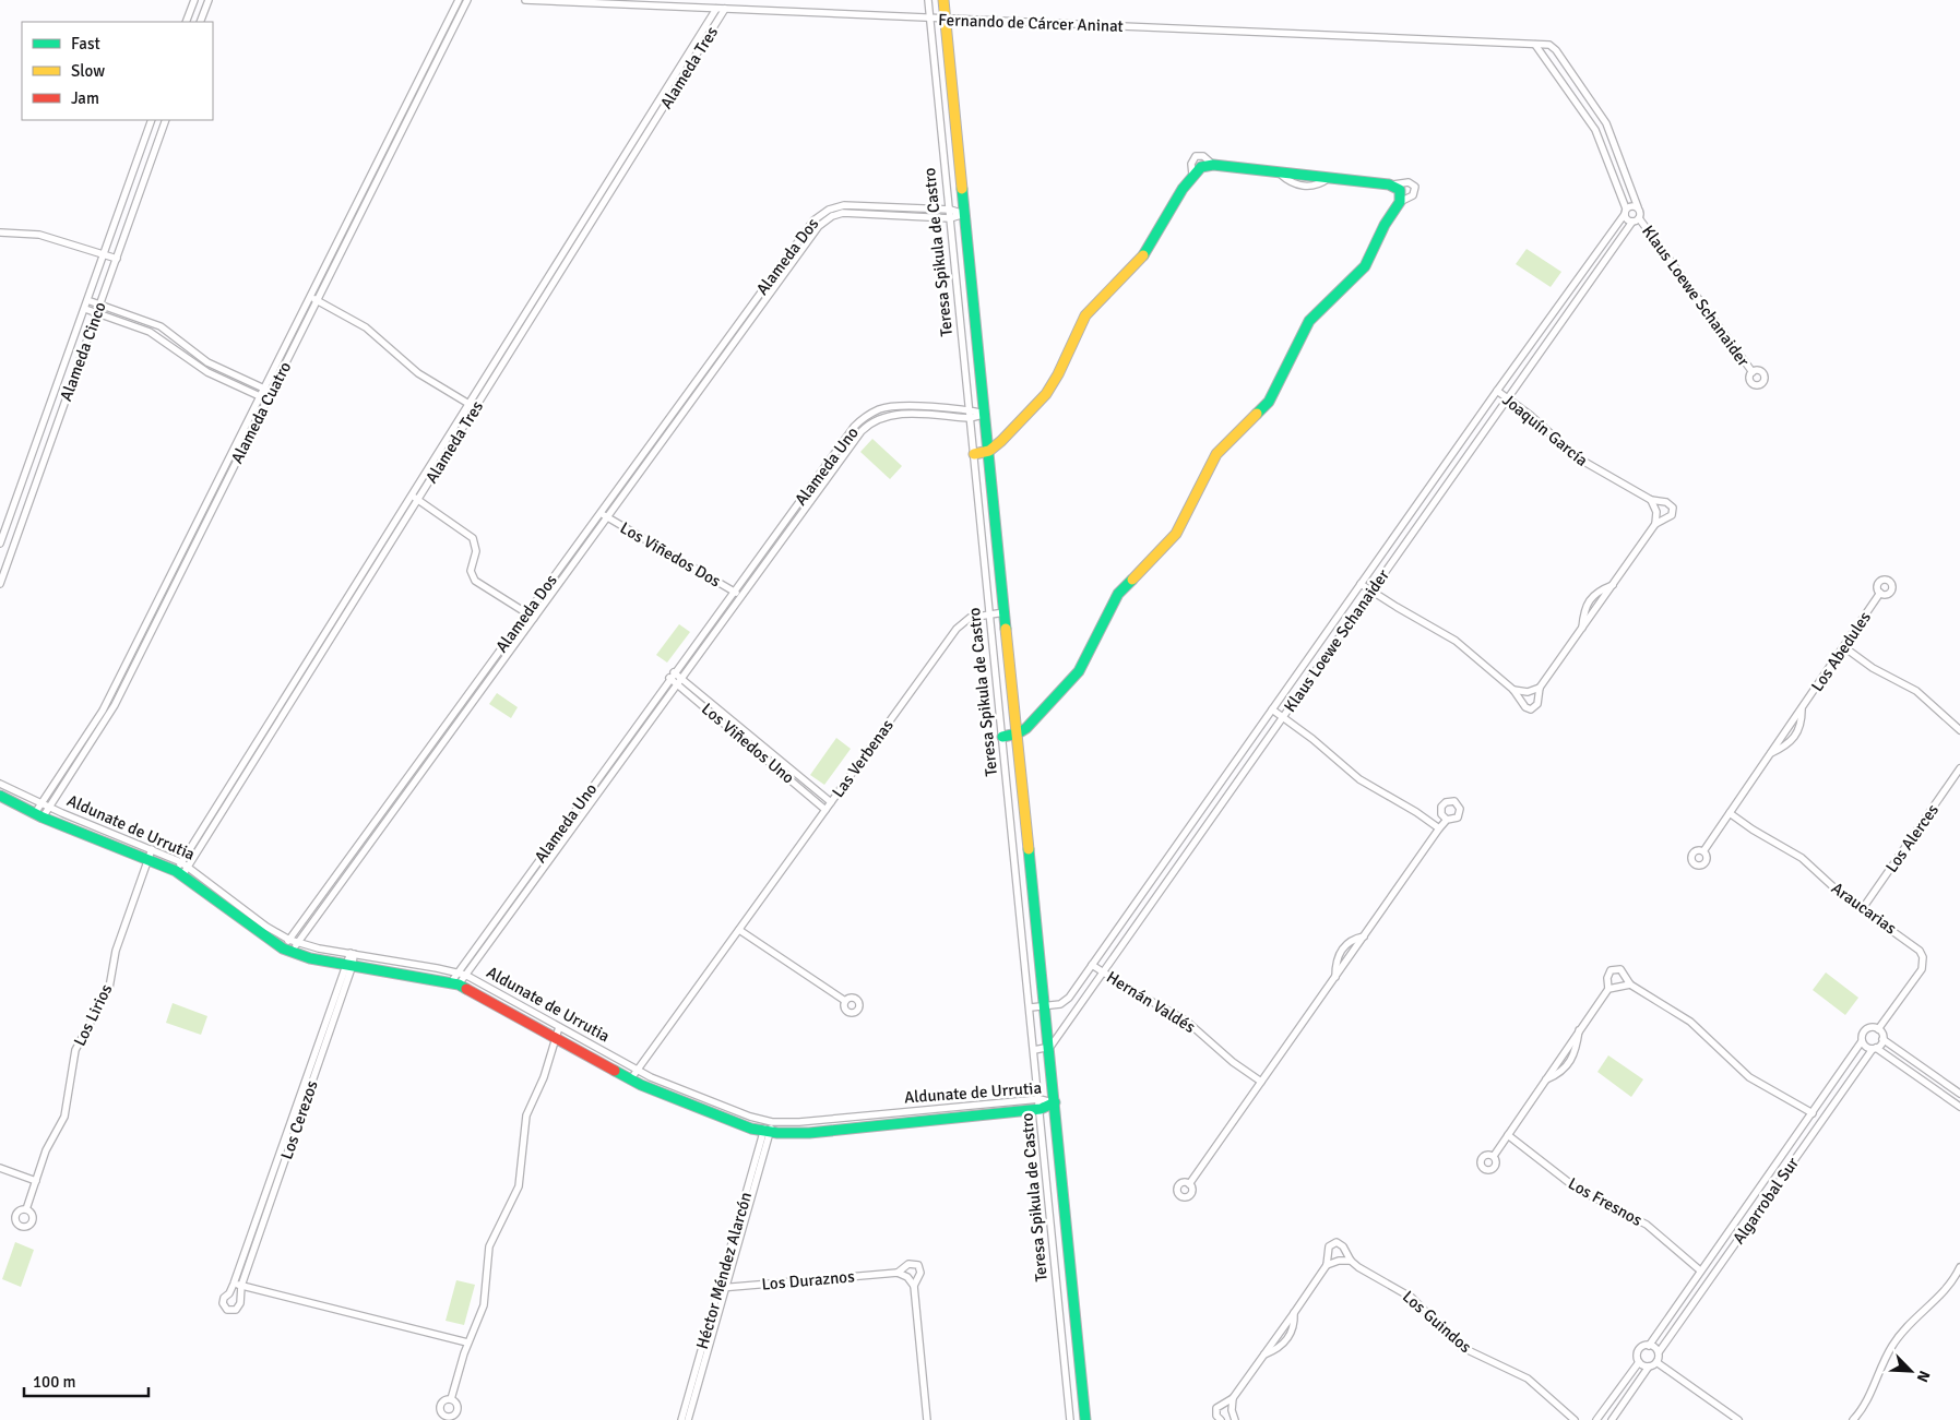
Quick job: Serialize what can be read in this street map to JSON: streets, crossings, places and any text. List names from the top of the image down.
{
  "streets": {
    "street": [
      "Fernando de Cárcer Aninat",
      "Alameda Tres",
      "Teresa Spikula de Castro",
      "Alameda Dos",
      "Klaus Loewe Schanaider",
      "Alameda Cinco",
      "Alameda Cuatro",
      "Joaquín García",
      "Alameda Uno",
      "Los Viñedos Dos",
      "Los Abedules",
      "Los Viñedos Uno",
      "Las Verbenas",
      "Aldunate de Urrutia",
      "Los Alerces",
      "Araucarias",
      "Hernán Valdés",
      "Los Lirios",
      "Los Cerezos",
      "Algarrobal Sur",
      "Los Fresnos",
      "Héctor Méndez Alarcón",
      "Los Duraznos",
      "Los Guindos"
    ]
  },
  "crossings": [
    ["Fernando de Cárcer Aninat", "Alameda Tres"],
    ["Fernando de Cárcer Aninat", "Teresa Spikula de Castro"],
    ["Fernando de Cárcer Aninat", "Klaus Loewe Schanaider"],
    ["Alameda Tres", "Aldunate de Urrutia"],
    ["Teresa Spikula de Castro", "Alameda Dos"],
    ["Teresa Spikula de Castro", "Klaus Loewe Schanaider"],
    ["Teresa Spikula de Castro", "Alameda Uno"],
    ["Teresa Spikula de Castro", "Las Verbenas"],
    ["Teresa Spikula de Castro", "Aldunate de Urrutia"],
    ["Alameda Dos", "Los Viñedos Dos"],
    ["Alameda Dos", "Aldunate de Urrutia"],
    ["Klaus Loewe Schanaider", "Joaquín García"],
    ["Klaus Loewe Schanaider", "Hernán Valdés"],
    ["Alameda Cuatro", "Aldunate de Urrutia"],
    ["Alameda Uno", "Los Viñedos Dos"],
    ["Alameda Uno", "Los Viñedos Uno"],
    ["Alameda Uno", "Aldunate de Urrutia"],
    ["Los Abedules", "Araucarias"],
    ["Los Viñedos Uno", "Las Verbenas"],
    ["Las Verbenas", "Aldunate de Urrutia"],
    ["Aldunate de Urrutia", "Los Lirios"],
    ["Aldunate de Urrutia", "Los Cerezos"],
    ["Aldunate de Urrutia", "Héctor Méndez Alarcón"],
    ["Los Alerces", "Araucarias"],
    ["Araucarias", "Algarrobal Sur"],
    ["Algarrobal Sur", "Los Fresnos"],
    ["Héctor Méndez Alarcón", "Los Duraznos"]
  ],
  "legend": ["Fast", "Slow", "Jam"],
  "scale_bar": "100 m",
  "north": "bottom right"
}
